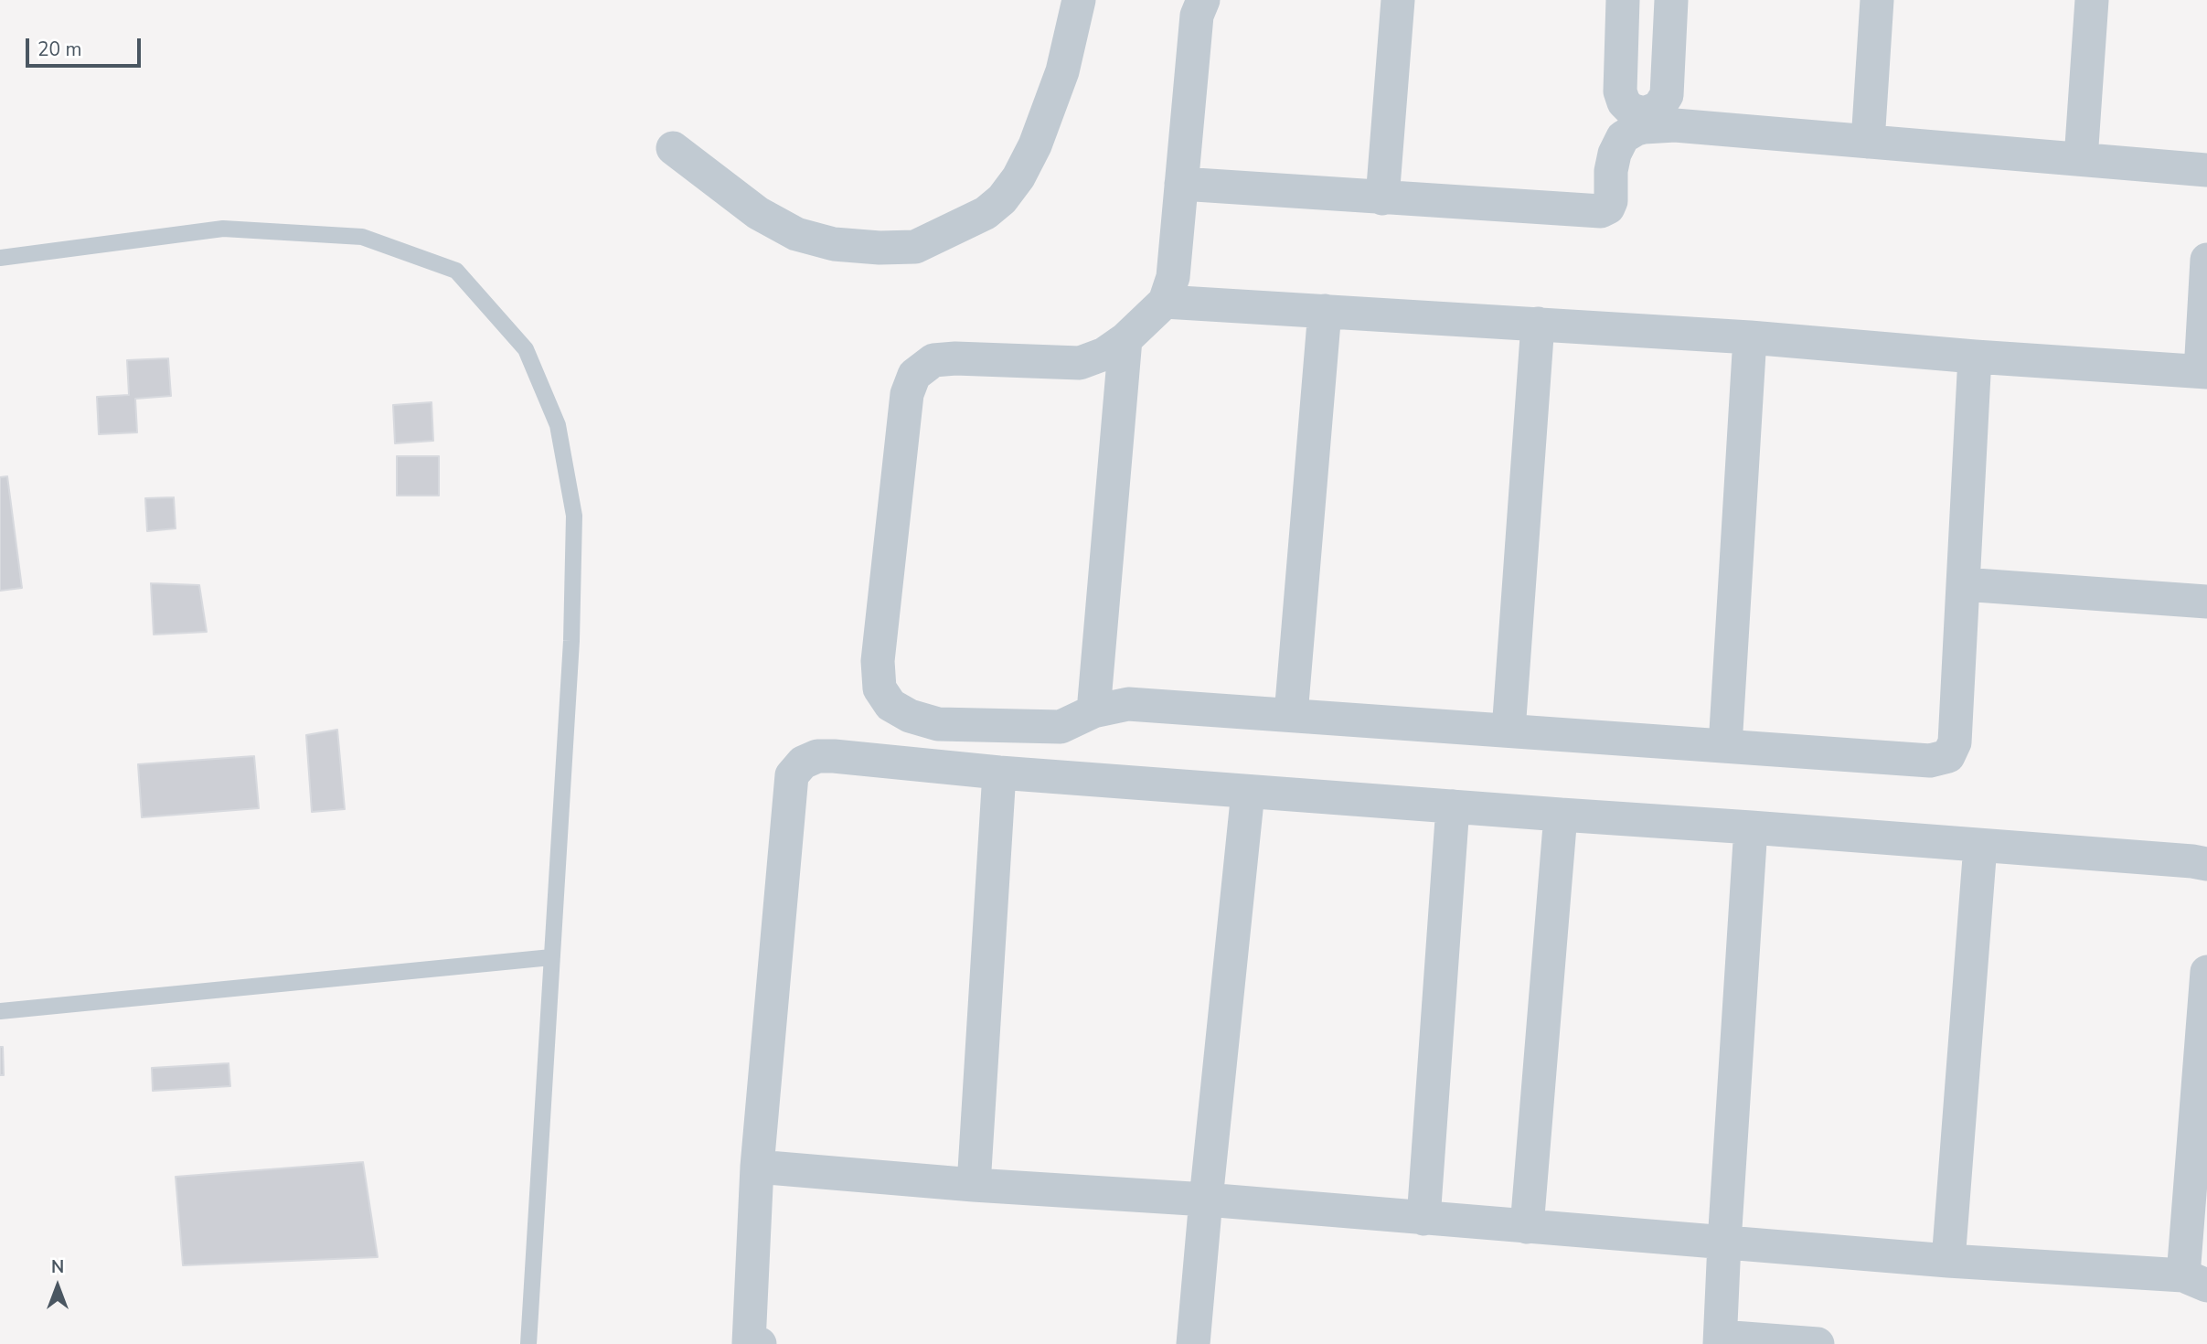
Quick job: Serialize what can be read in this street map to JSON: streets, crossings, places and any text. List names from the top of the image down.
{
  "scale_bar": "20 m",
  "north": "top"
}
